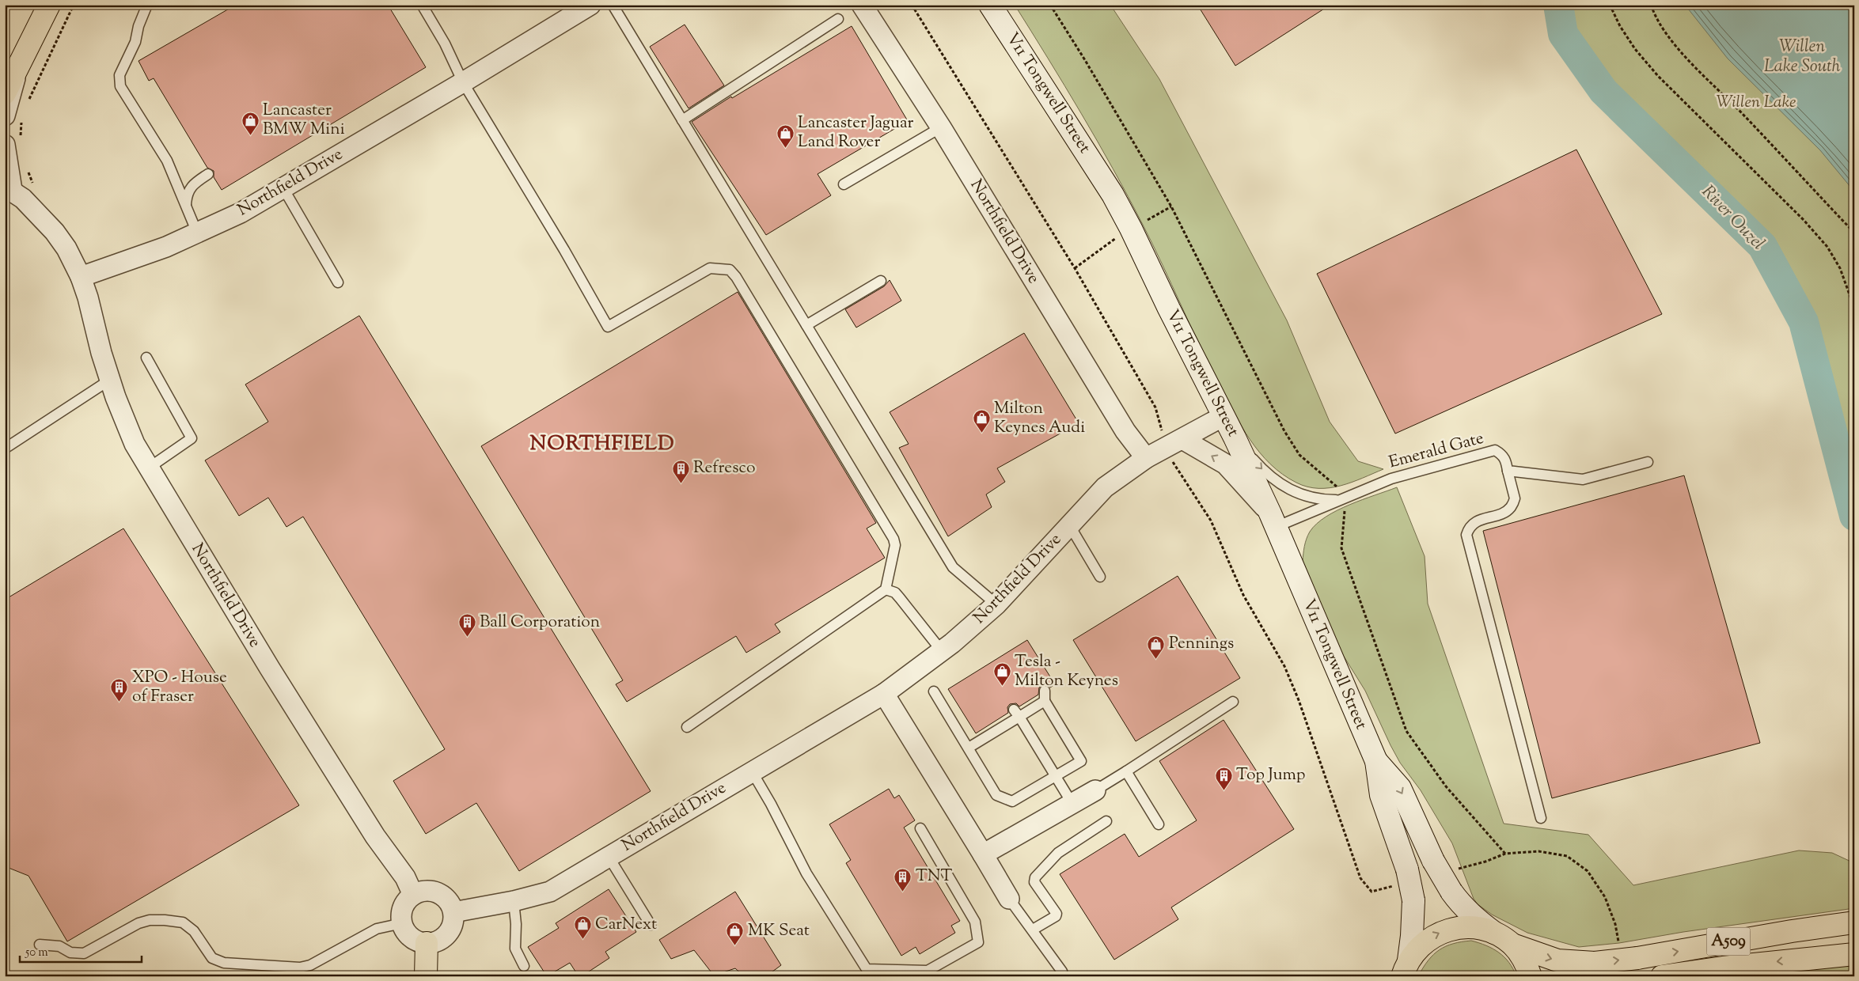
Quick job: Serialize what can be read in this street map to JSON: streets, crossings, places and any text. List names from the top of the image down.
{
  "streets": {
    "main road": ["A509"],
    "street": ["V11 Tongwell Street", "Northfield Drive"],
    "lane": ["Emerald Gate"]
  },
  "crossings": [
    ["V11 Tongwell Street", "Northfield Drive"],
    ["V11 Tongwell Street", "Emerald Gate"],
    ["V11 Tongwell Street", "A509"]
  ],
  "districts": ["NORTHFIELD"],
  "water": ["Willen Lake South", "River Ouzel"],
  "parks": ["Willen Lake"],
  "places": {
    "shop": [
      "Lancaster BMW Mini",
      "Lancaster Jaguar Land Rover",
      "Milton Keynes Audi",
      "Pennings",
      "Tesla - Milton Keynes",
      "CarNext",
      "MK Seat"
    ],
    "building": [
      "Refresco",
      "Ball Corporation",
      "XPO - House of Fraser",
      "Top Jump",
      "TNT"
    ]
  },
  "scale_bar": "50 m"
}
